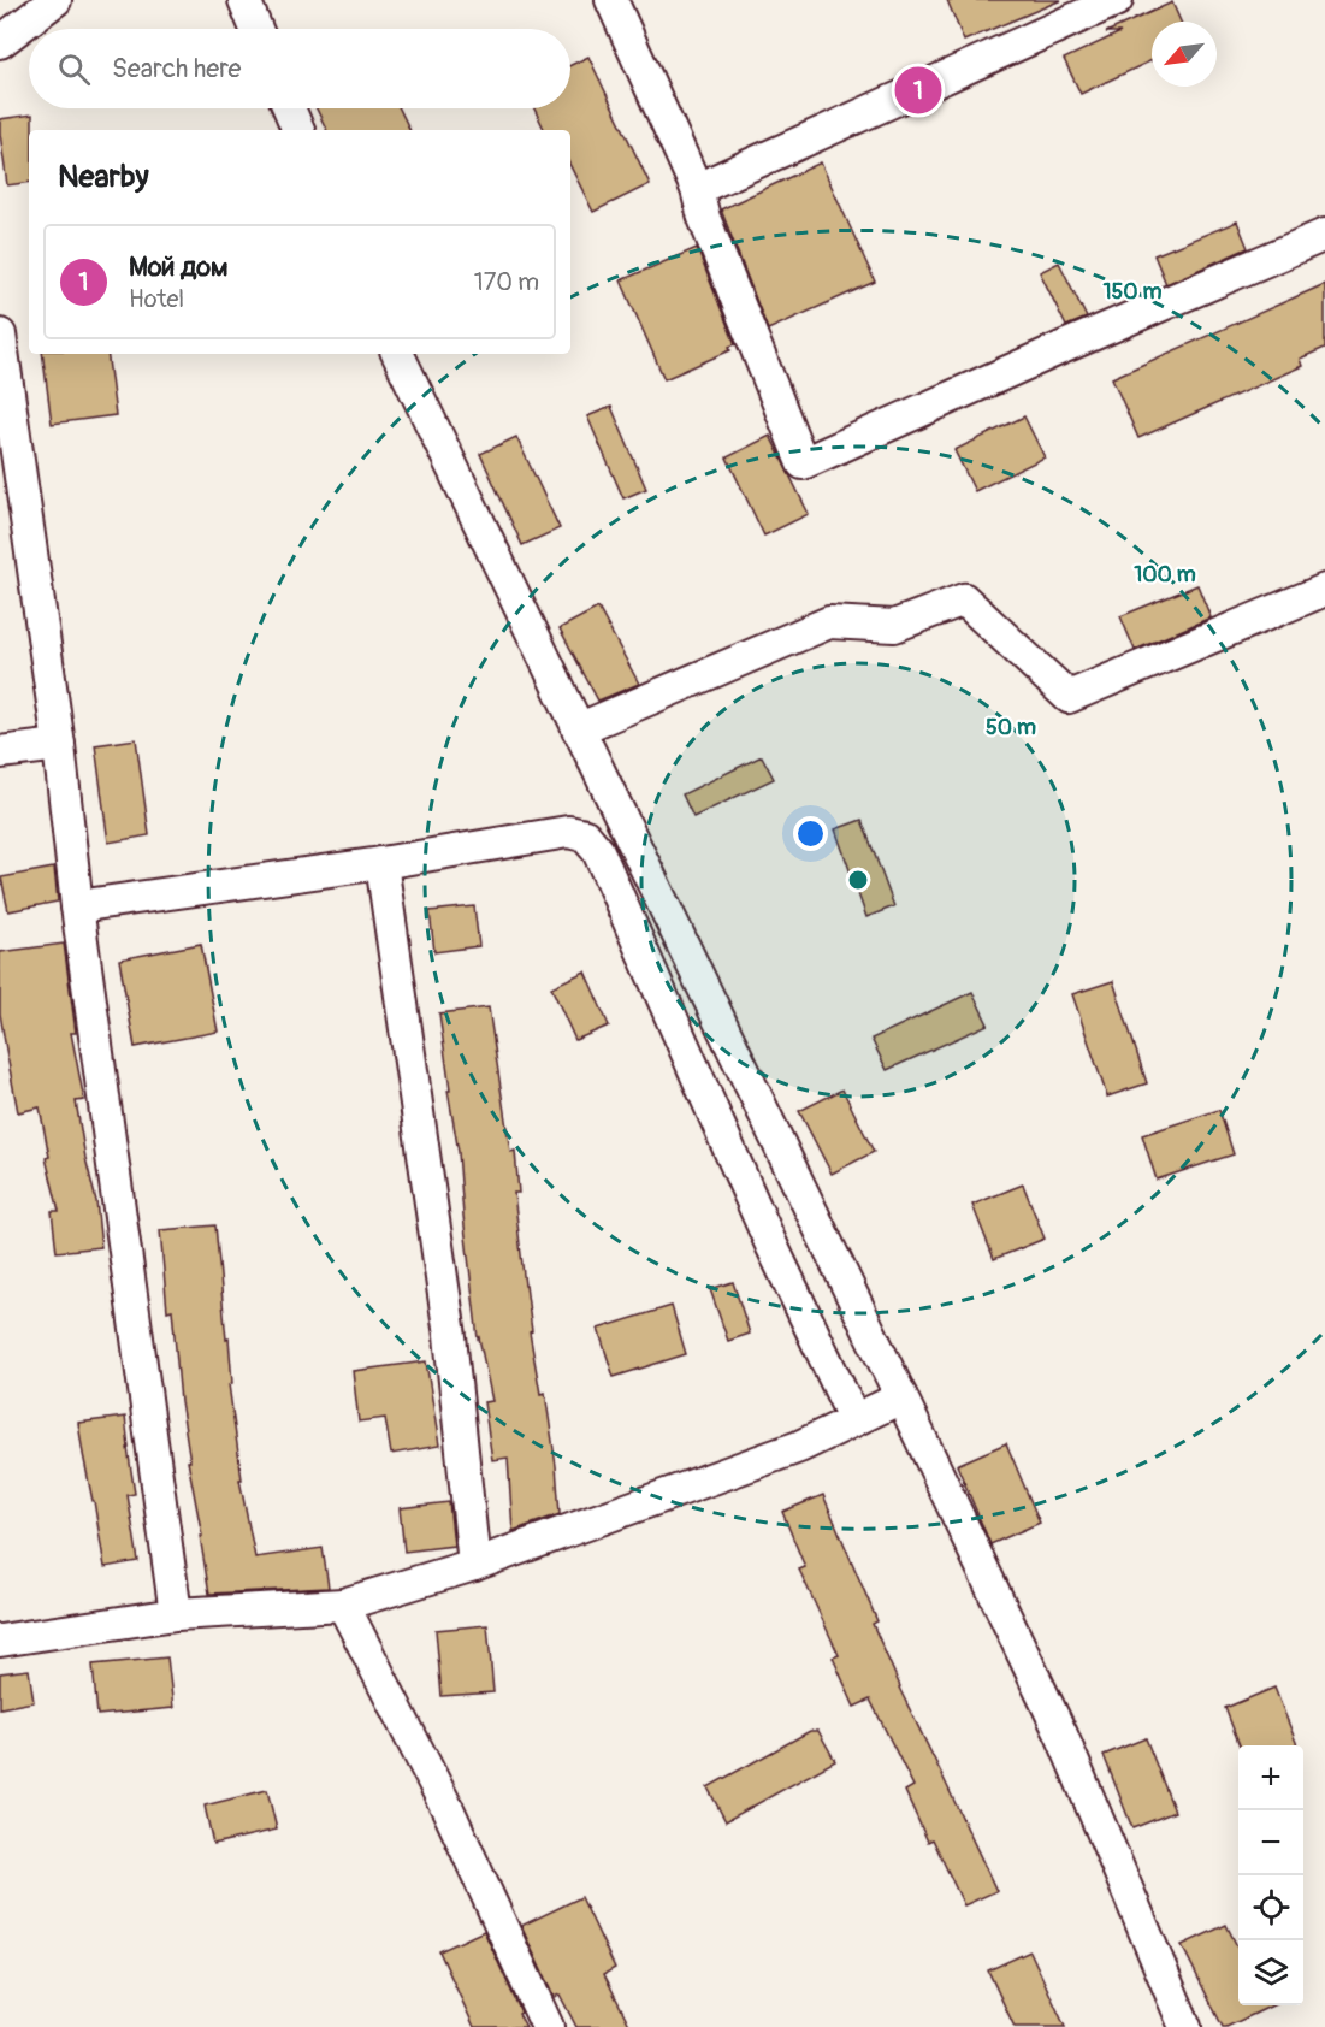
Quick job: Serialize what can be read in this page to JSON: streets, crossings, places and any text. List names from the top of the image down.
{
  "north": "bottom left",
  "page": {
    "search": "Search here",
    "pins": "1",
    "heading": "Nearby",
    "list": [
      {
        "mark": "1",
        "name": "Мой дом",
        "note": "Hotel",
        "value": "170 m"
      }
    ],
    "map_buttons": ["+", "−"]
  },
  "rings": ["150 m", "100 m", "50 m"]
}
